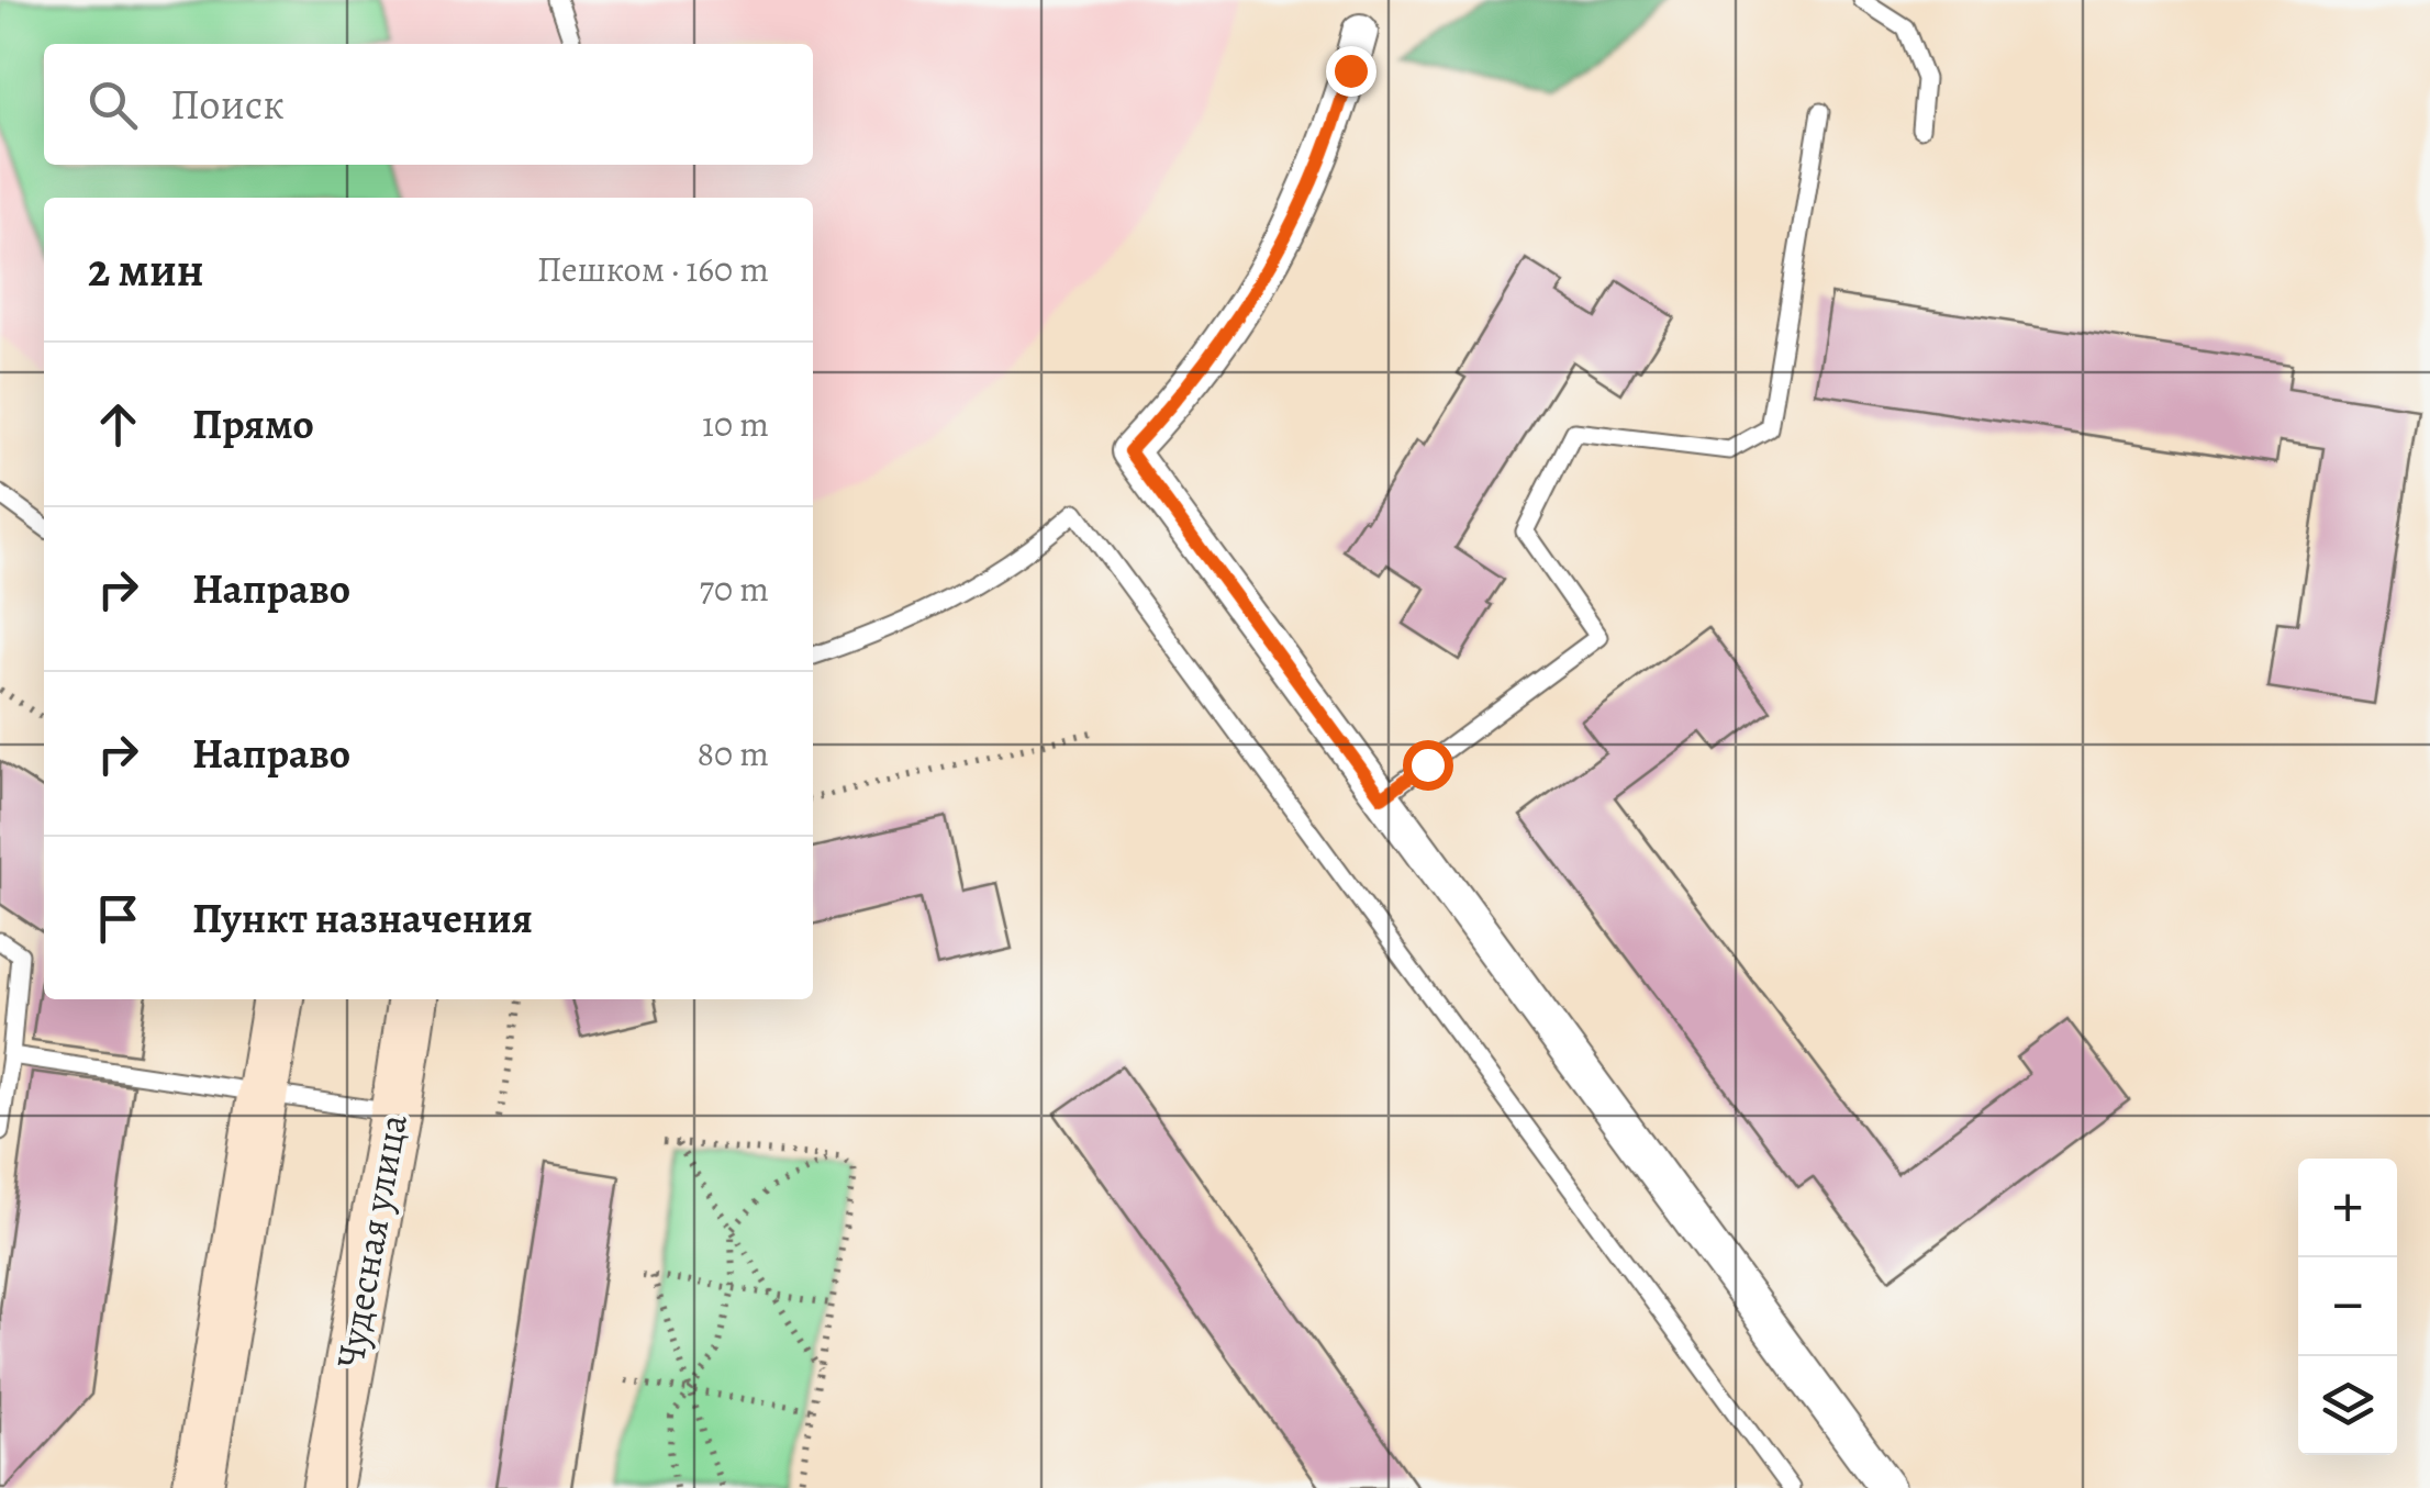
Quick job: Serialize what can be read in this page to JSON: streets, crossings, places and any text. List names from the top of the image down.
{
  "streets": {
    "street": ["Чудесная улица"]
  },
  "page": {
    "search": "Поиск",
    "heading": ["2 мин", "Пешком · 160 m"],
    "list": [
      ["Прямо", "10 m"],
      ["Направо", "70 m"],
      ["Направо", "80 m"],
      "Пункт назначения"
    ],
    "map_buttons": ["+", "−"]
  }
}
